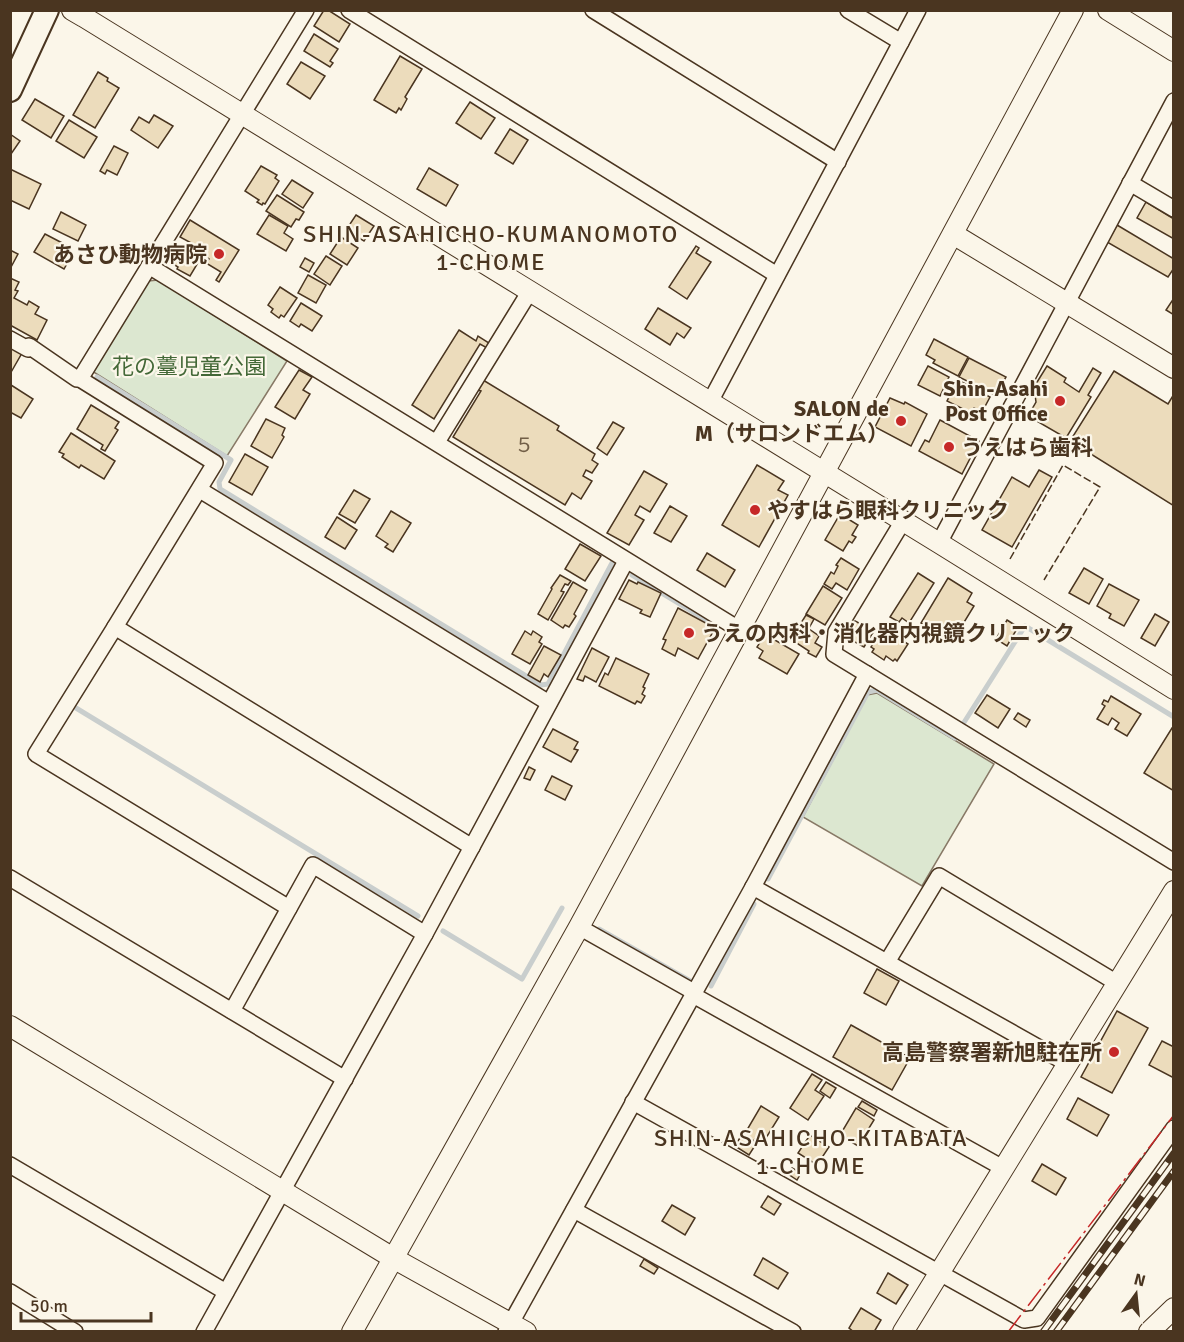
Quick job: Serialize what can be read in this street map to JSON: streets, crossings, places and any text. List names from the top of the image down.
{
  "districts": ["SHIN-ASAHICHO-KUMANOMOTO 1-CHOME", "SHIN-ASAHICHO-KITABATA 1-CHOME"],
  "parks": ["花の薹児童公園"],
  "places": [
    "あさひ動物病院",
    "Shin-Asahi Post Office",
    "SALON de M（サロンドエム）",
    "うえはら歯科",
    "やすはら眼科クリニック",
    "うえの内科・消化器内視鏡クリニック",
    "高島警察署新旭駐在所"
  ],
  "house_numbers": ["５"],
  "scale_bar": "50 m",
  "north": "top"
}
